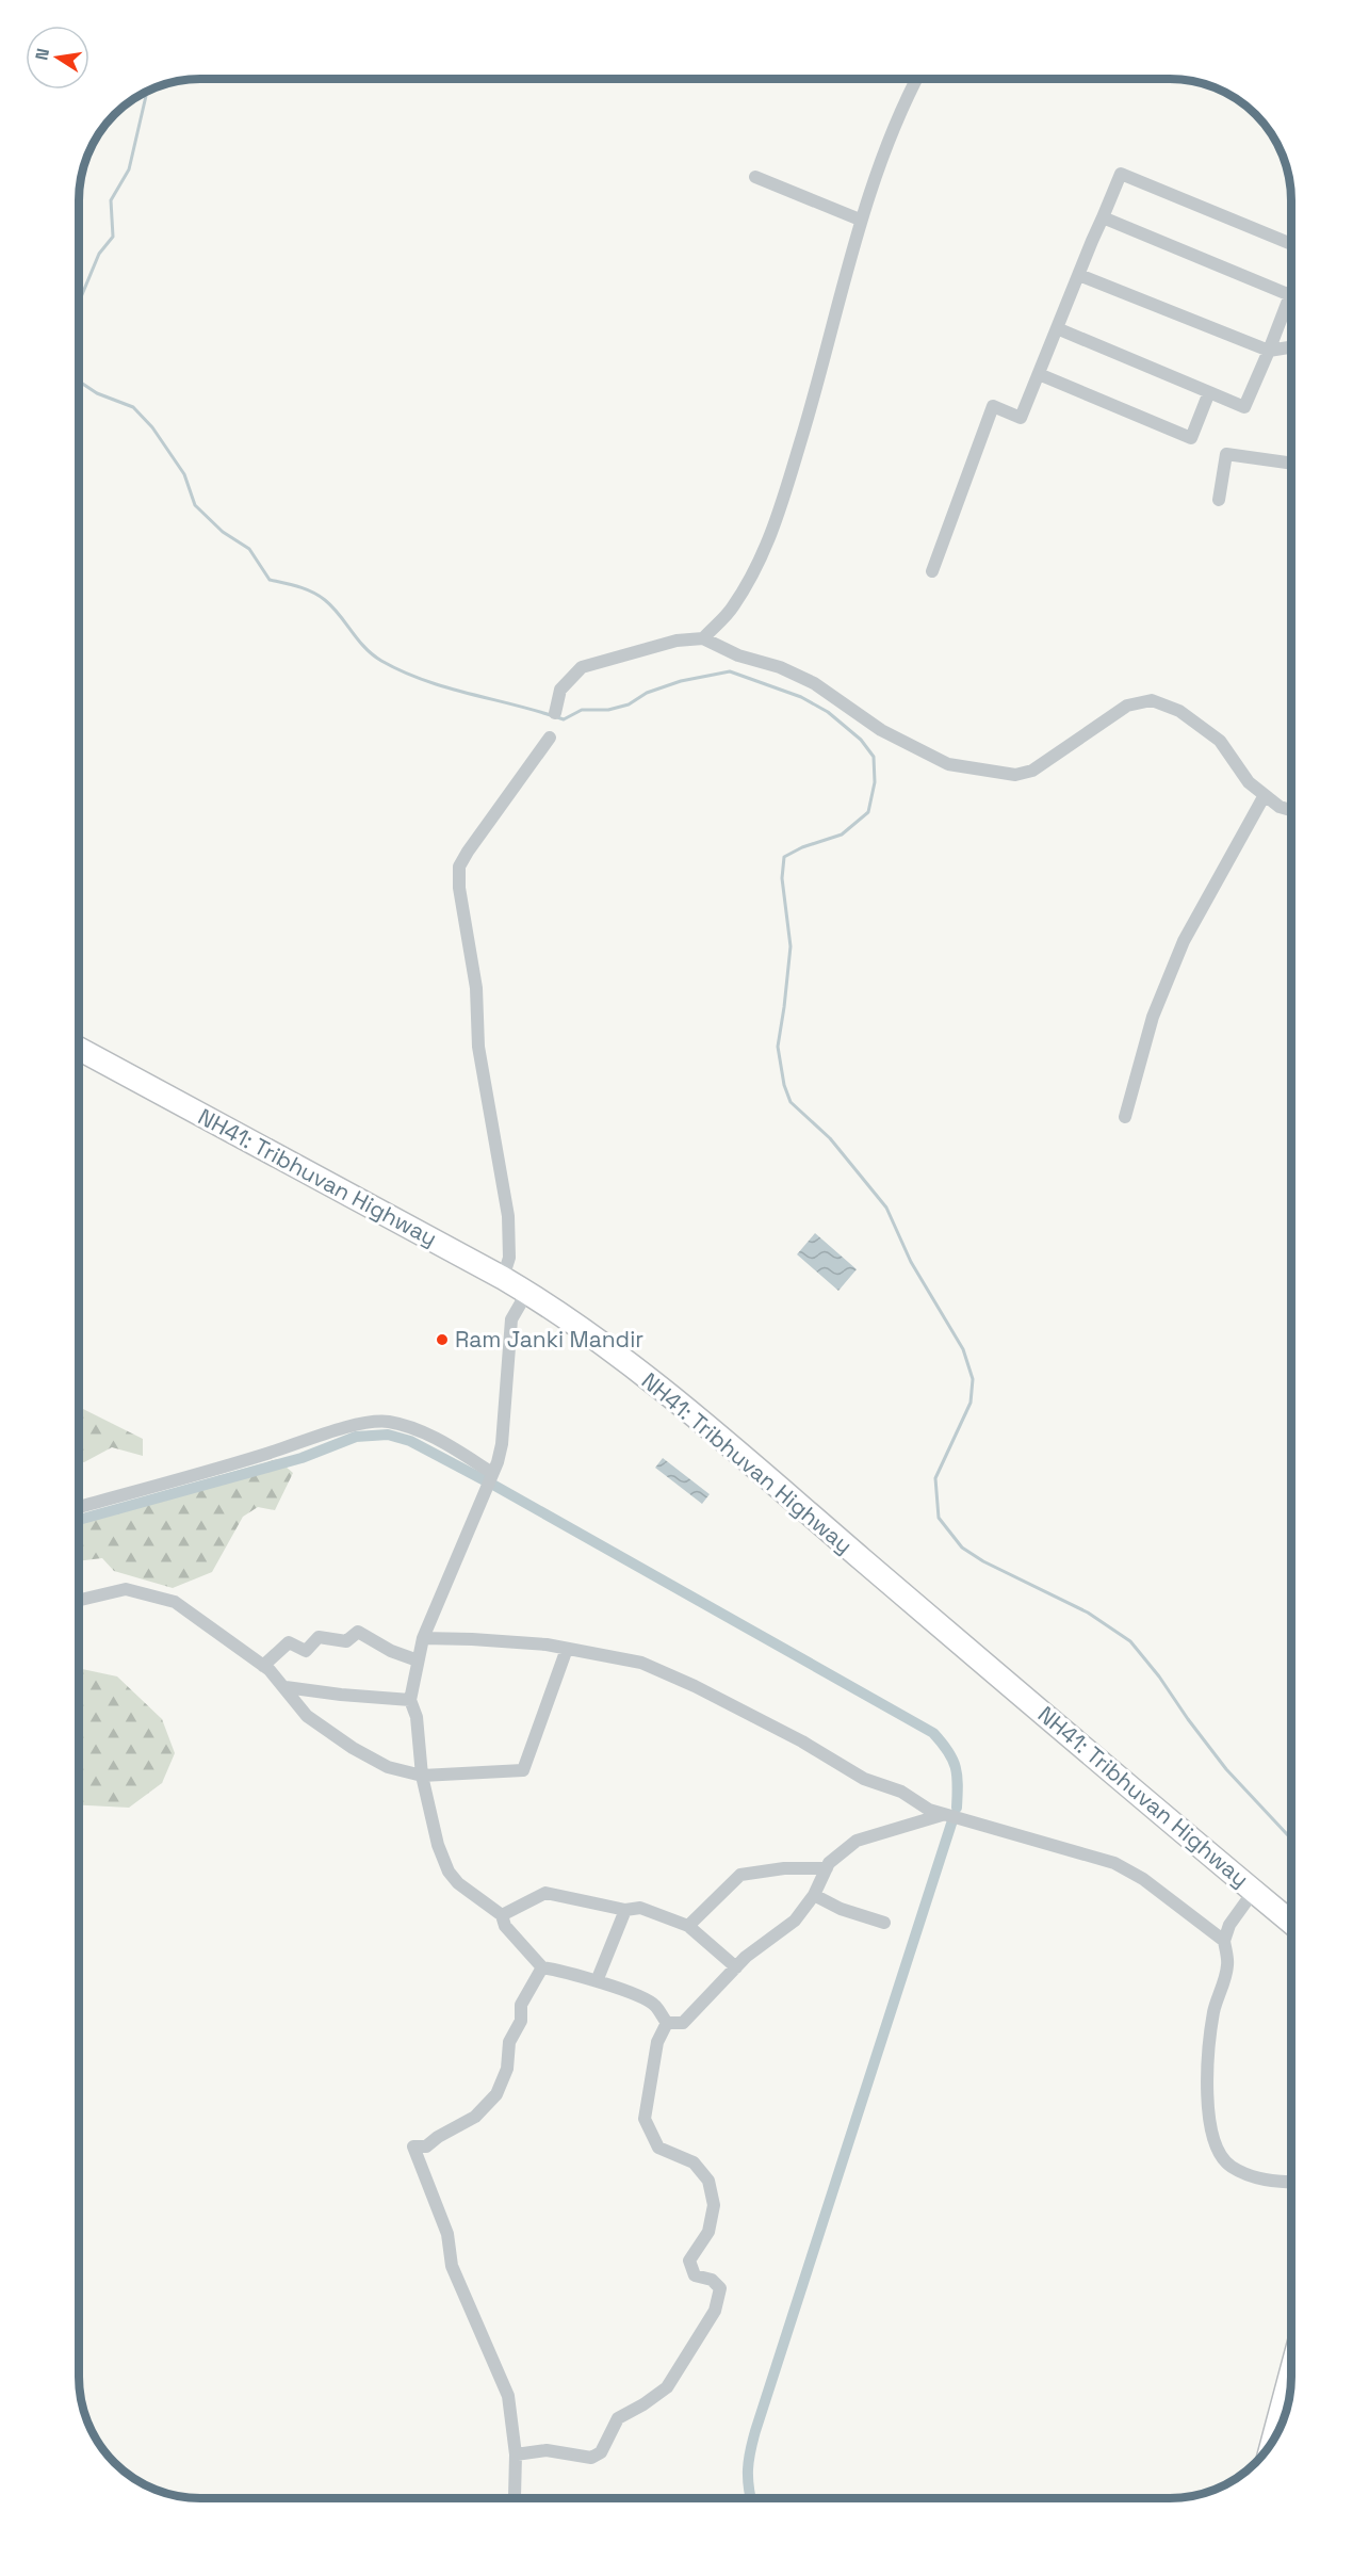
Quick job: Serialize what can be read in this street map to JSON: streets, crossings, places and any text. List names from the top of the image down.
{
  "streets": {
    "highway": ["NH41: Tribhuvan Highway"]
  },
  "places": ["Ram Janki Mandir"],
  "north": "left"
}
